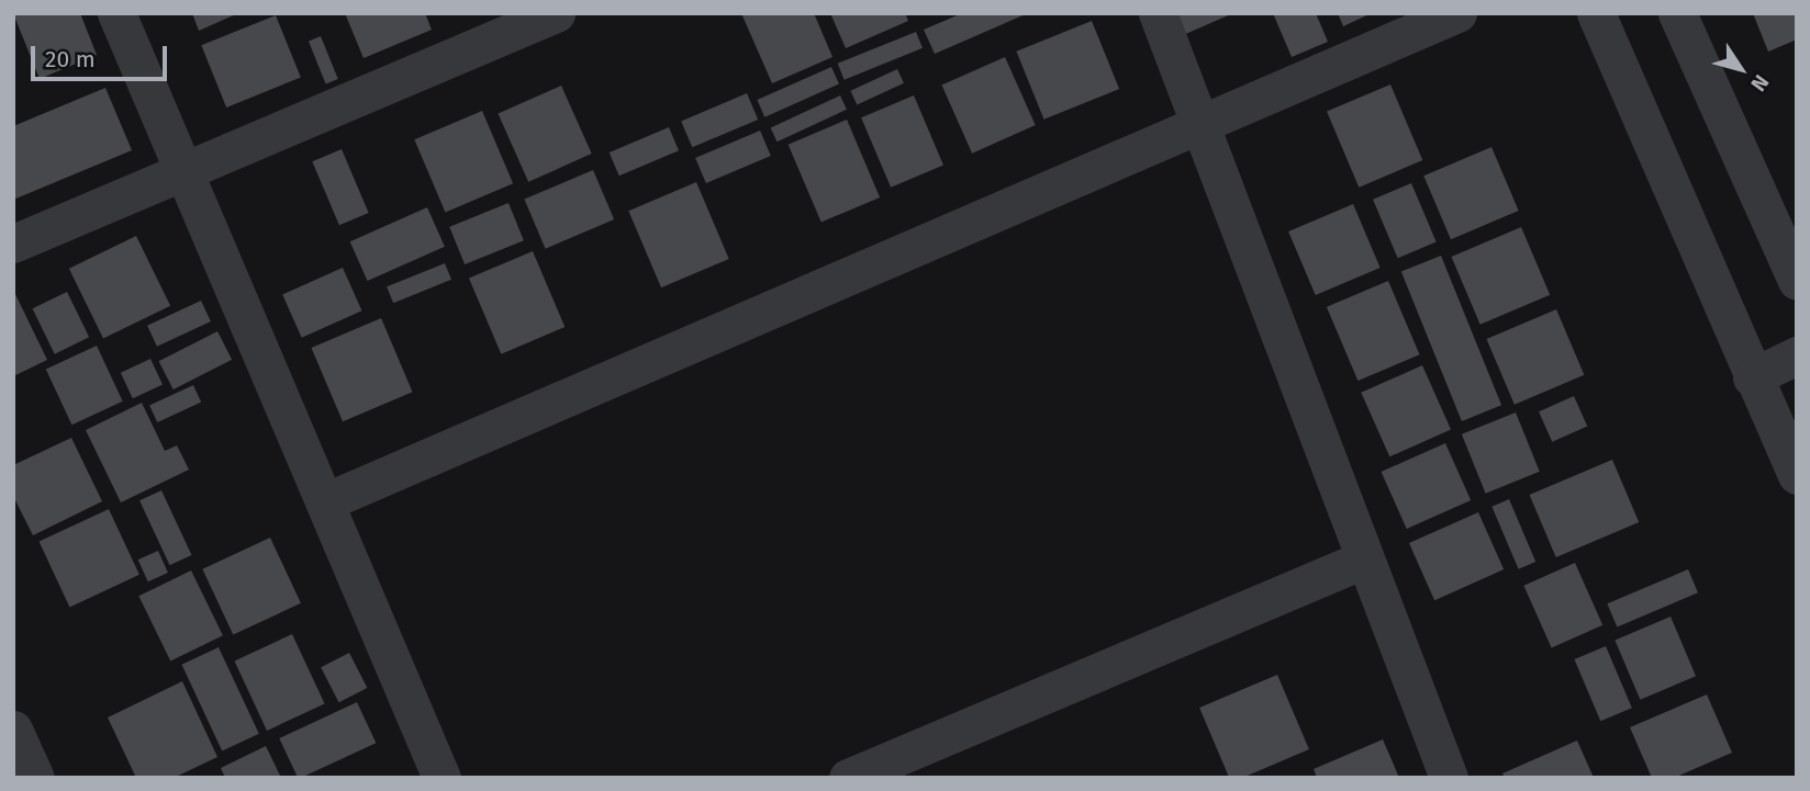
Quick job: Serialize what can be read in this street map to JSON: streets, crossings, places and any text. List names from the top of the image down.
{
  "scale_bar": "20 m",
  "north": "bottom right"
}
